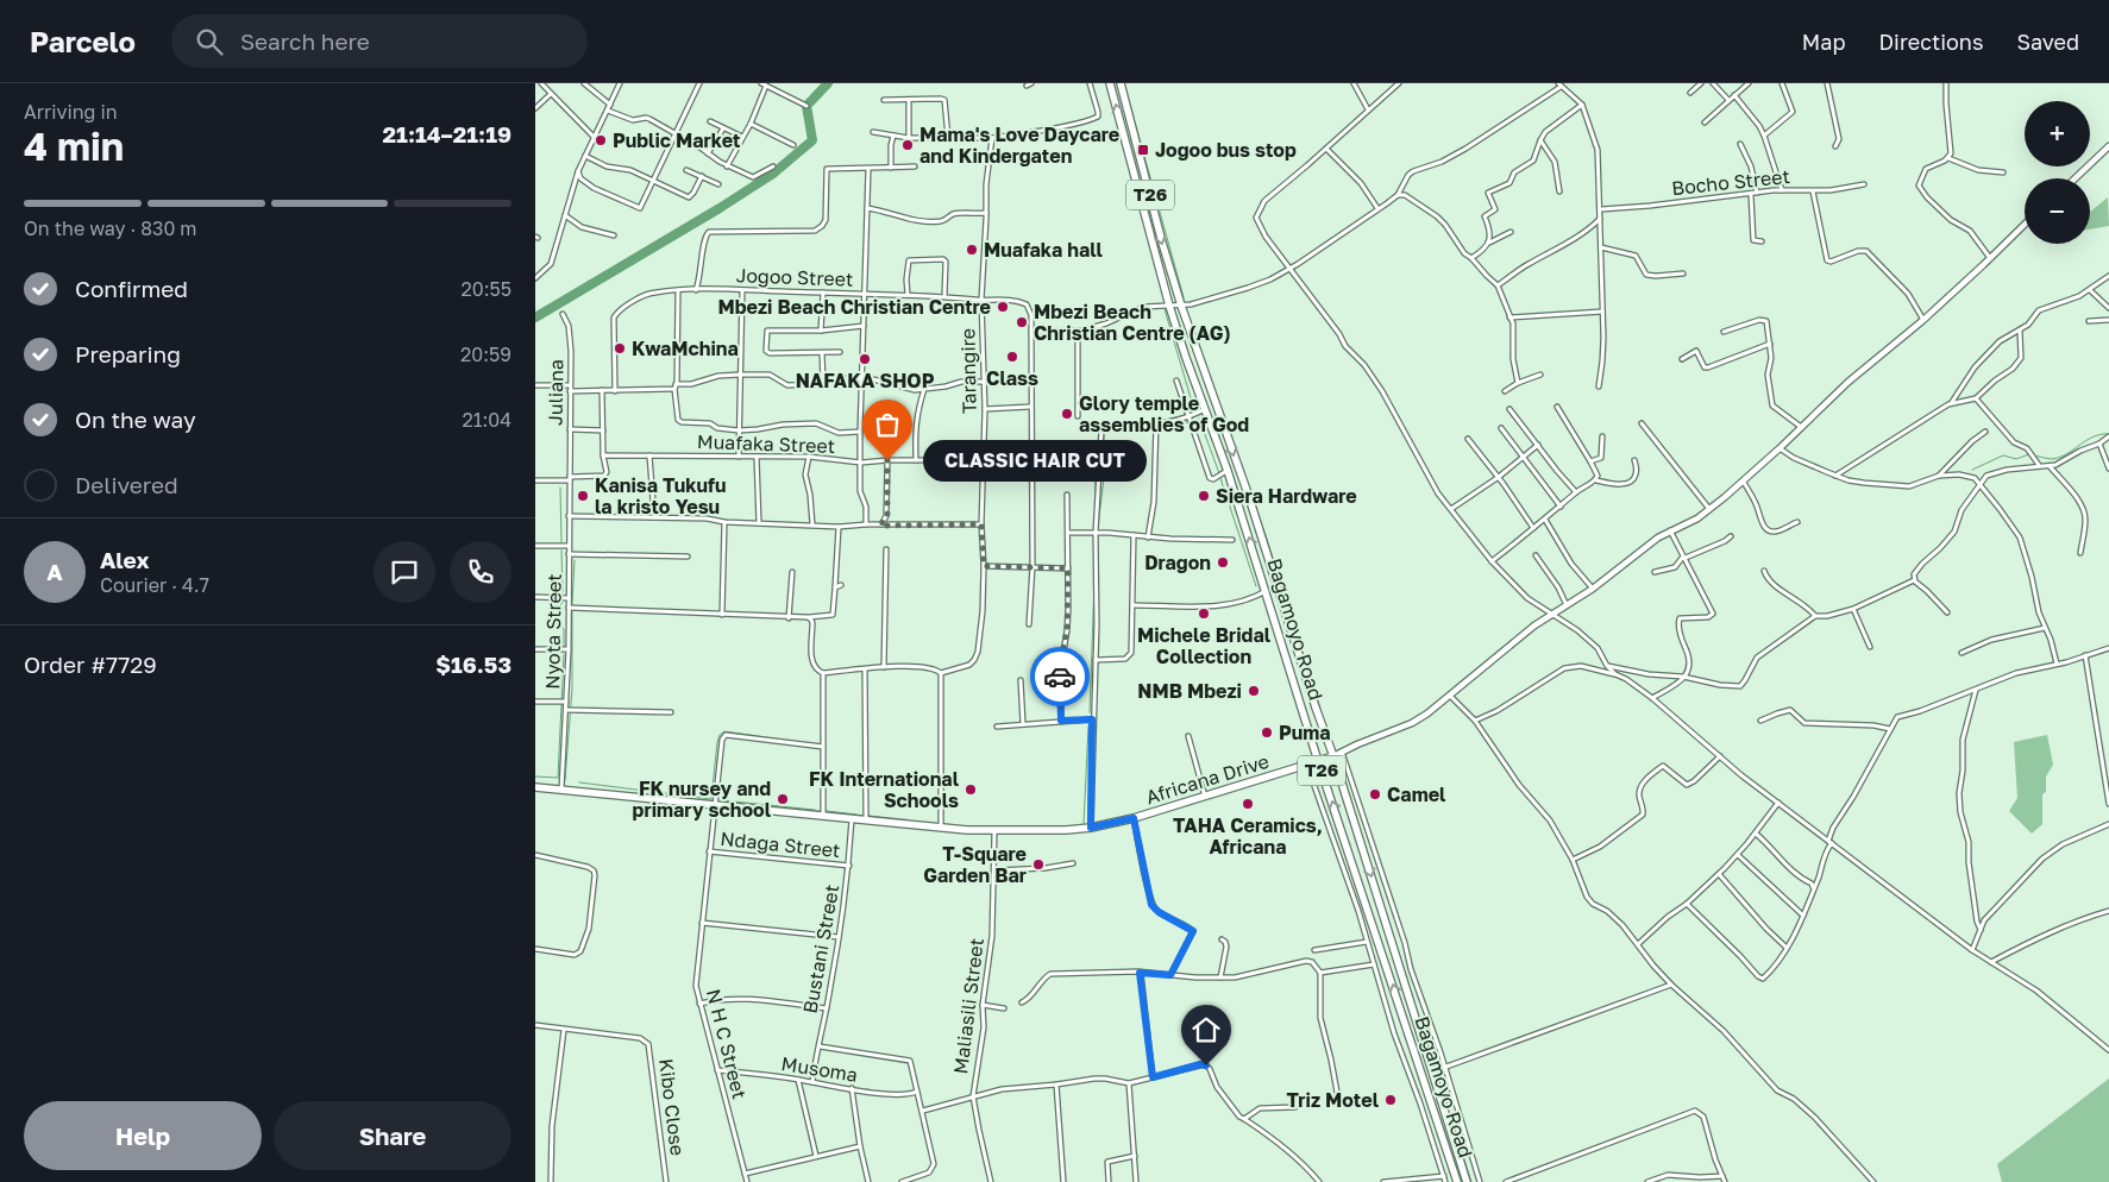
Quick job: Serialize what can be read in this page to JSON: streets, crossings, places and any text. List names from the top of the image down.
{
  "streets": {
    "main road": ["T26", "Bagamoyo Road", "Africana Drive"],
    "street": [
      "Bocho Street",
      "Jogoo Street",
      "Tarangire",
      "Juliana",
      "Muafaka Street",
      "Nyota Street",
      "Ndaga Street",
      "Bustani Street",
      "Maliasili Street",
      "N H C Street",
      "Musoma",
      "Kibo Close"
    ]
  },
  "crossings": [
    ["Jogoo Street", "Tarangire"],
    ["Tarangire", "Muafaka Street"],
    ["Juliana", "Nyota Street"],
    ["Bagamoyo Road", "Africana Drive"],
    ["Nyota Street", "Africana Drive"],
    ["Africana Drive", "Bustani Street"],
    ["Africana Drive", "Maliasili Street"],
    ["Africana Drive", "N H C Street"],
    ["Ndaga Street", "Bustani Street"],
    ["Ndaga Street", "N H C Street"],
    ["Bustani Street", "Musoma"],
    ["N H C Street", "Musoma"]
  ],
  "places": {
    "other": [
      "Public Market",
      "Mama's Love Daycare and Kindergaten",
      "Muafaka hall",
      "Mbezi Beach Christian Centre",
      "Mbezi Beach Christian Centre (AG)",
      "KwaMchina",
      "Class",
      "NAFAKA SHOP",
      "Glory temple assemblies of God",
      "CLASSIC HAIR CUT",
      "Kanisa Tukufu la kristo Yesu",
      "Siera Hardware",
      "Dragon",
      "Michele Bridal Collection",
      "NMB Mbezi",
      "Puma",
      "FK International Schools",
      "Camel",
      "FK nursey and primary school",
      "TAHA Ceramics, Africana",
      "T-Square Garden Bar",
      "Triz Motel"
    ],
    "transit": ["Jogoo bus stop"]
  },
  "page": {
    "header": "Parcelo",
    "search": "Search here",
    "nav": ["Map", "Directions", "Saved"],
    "heading": ["4 min", "Arriving in", "21:14–21:19"],
    "panel": [
      "Alex",
      "Courier · 4.7",
      "Order #7729",
      "$16.53"
    ],
    "map_buttons": ["+", "−"],
    "bar": "On the way · 830 m",
    "list": [
      ["Confirmed", "20:55"],
      ["Preparing", "20:59"],
      ["On the way", "21:04"],
      "Delivered"
    ],
    "bubble": "CLASSIC HAIR CUT",
    "round": "A",
    "buttons": ["Help", "Share"]
  }
}
